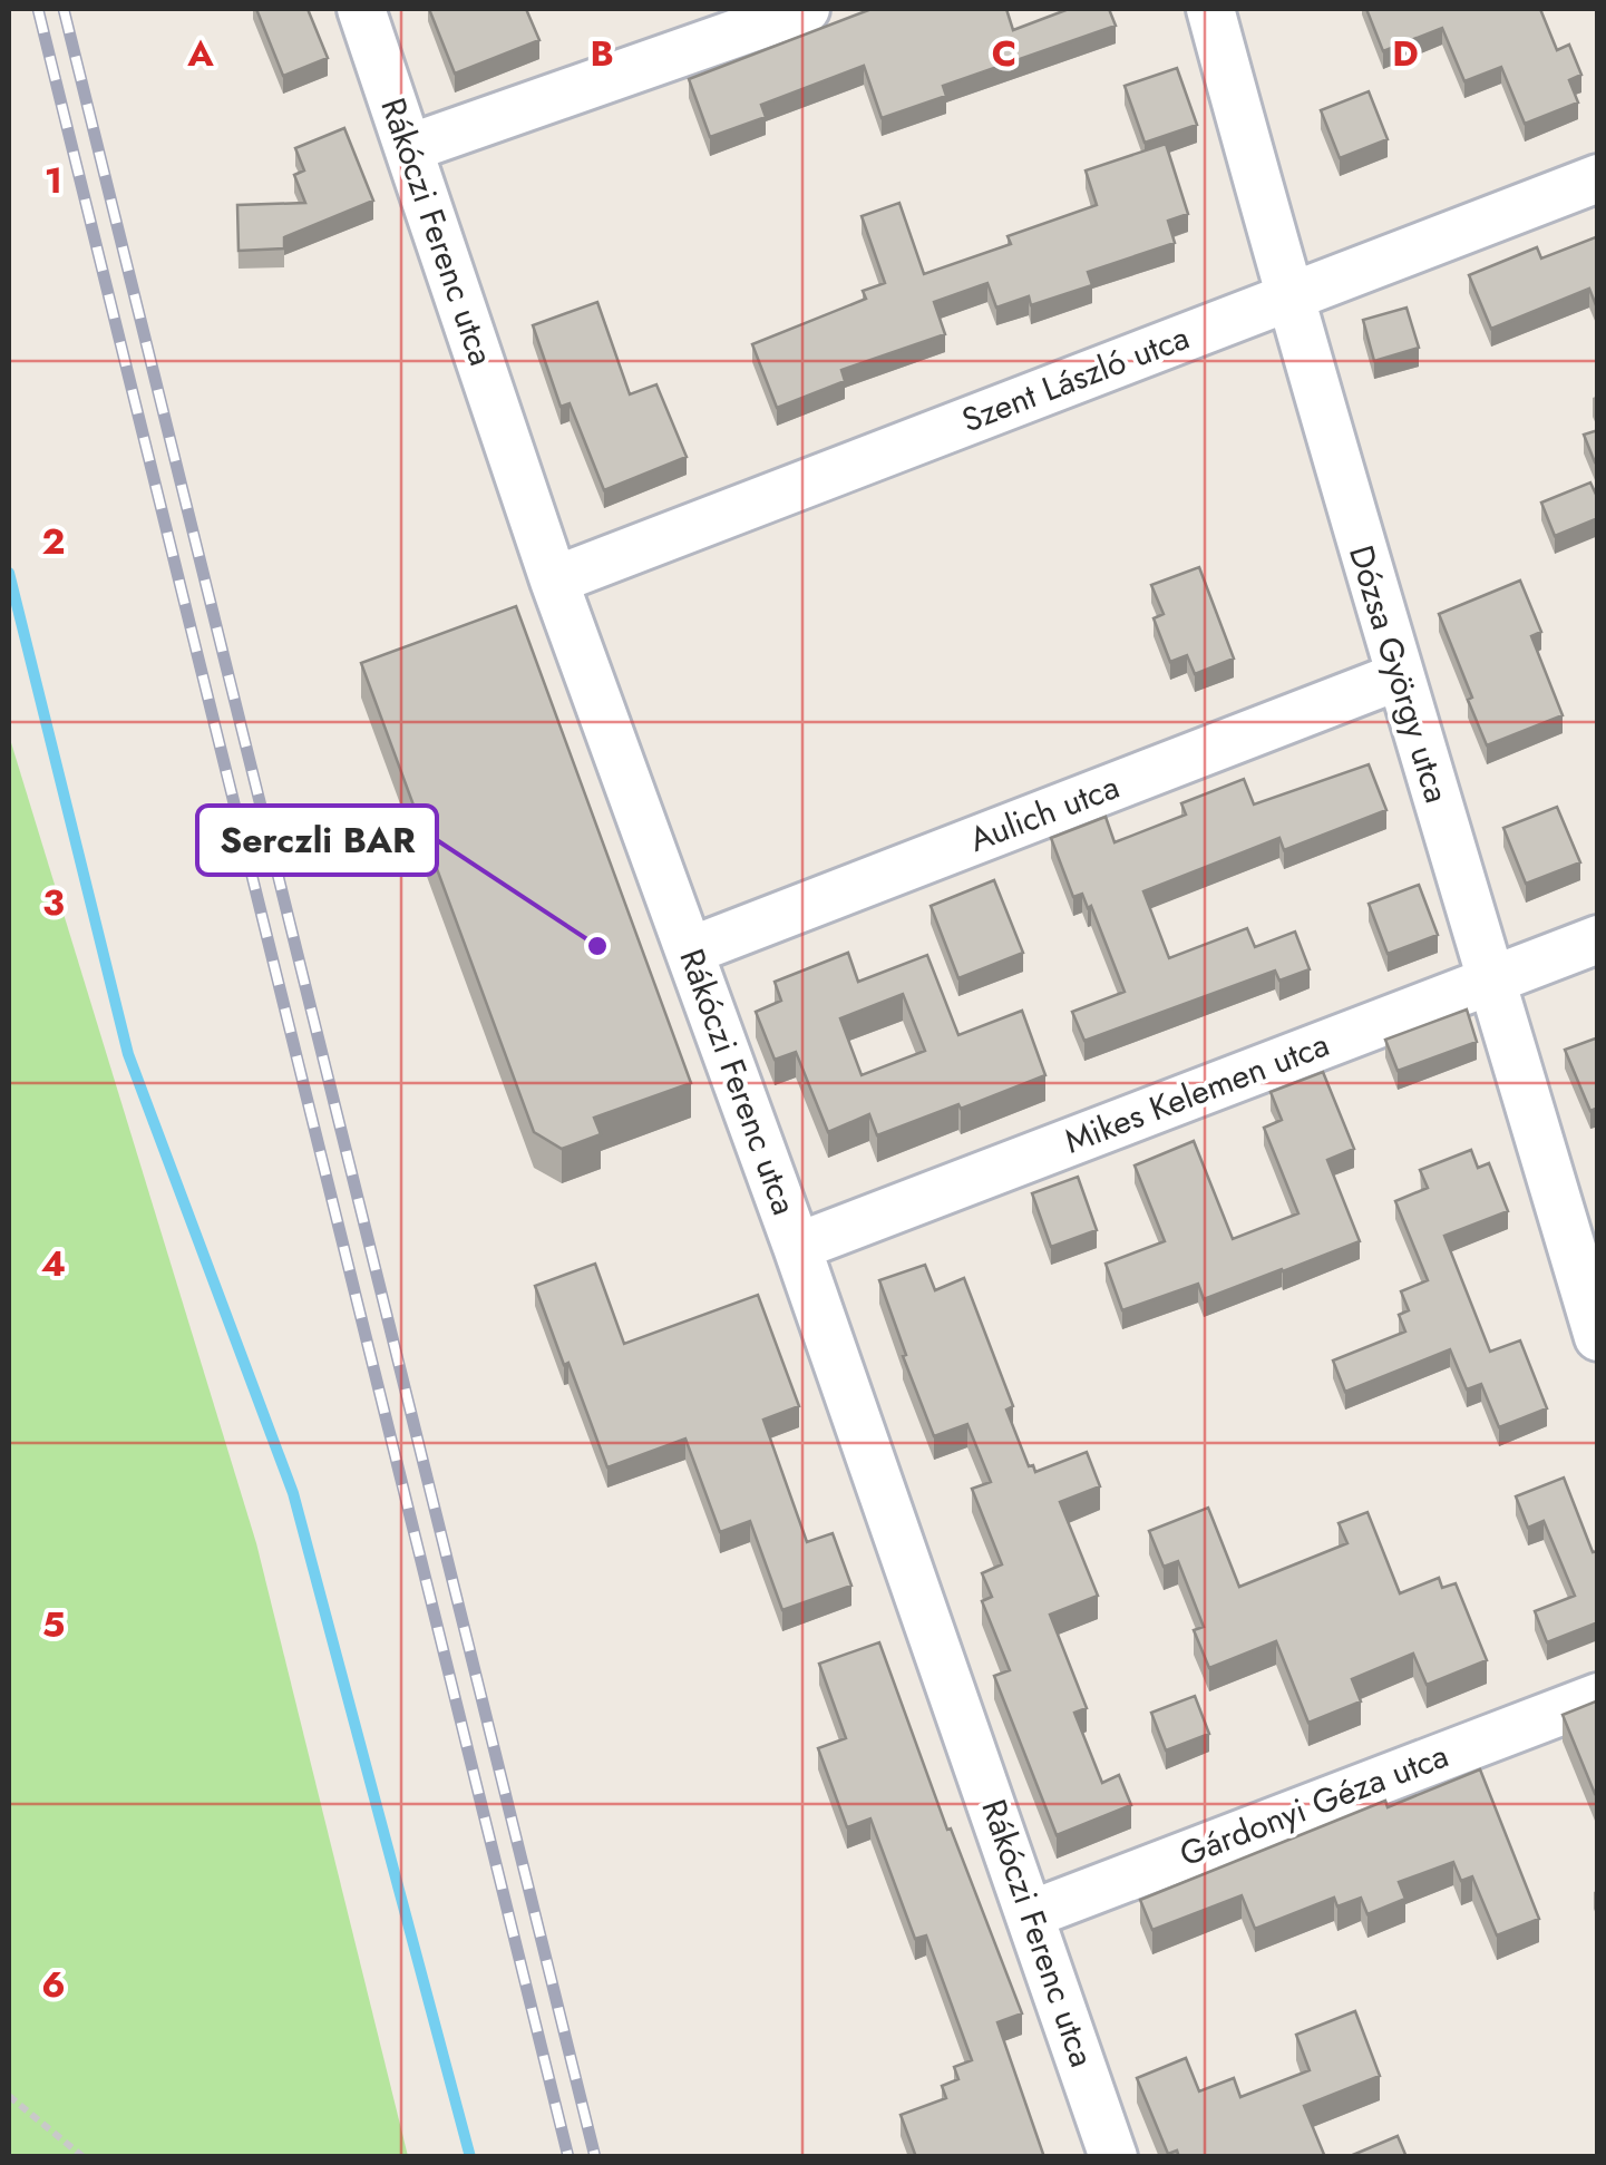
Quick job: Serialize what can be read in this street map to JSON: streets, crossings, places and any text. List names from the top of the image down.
{
  "streets": {
    "street": [
      "Rákóczi Ferenc utca",
      "Szent László utca",
      "Dózsa György utca",
      "Aulich utca",
      "Mikes Kelemen utca",
      "Gárdonyi Géza utca"
    ]
  },
  "crossings": [
    ["Rákóczi Ferenc utca", "Szent László utca"],
    ["Rákóczi Ferenc utca", "Aulich utca"],
    ["Rákóczi Ferenc utca", "Mikes Kelemen utca"],
    ["Rákóczi Ferenc utca", "Gárdonyi Géza utca"],
    ["Szent László utca", "Dózsa György utca"],
    ["Dózsa György utca", "Aulich utca"],
    ["Dózsa György utca", "Mikes Kelemen utca"]
  ],
  "places": ["Serczli BAR"],
  "grid": {
    "columns": [
      "A",
      "B",
      "C",
      "D"
    ],
    "rows": [
      "1",
      "2",
      "3",
      "4",
      "5",
      "6"
    ]
  }
}
